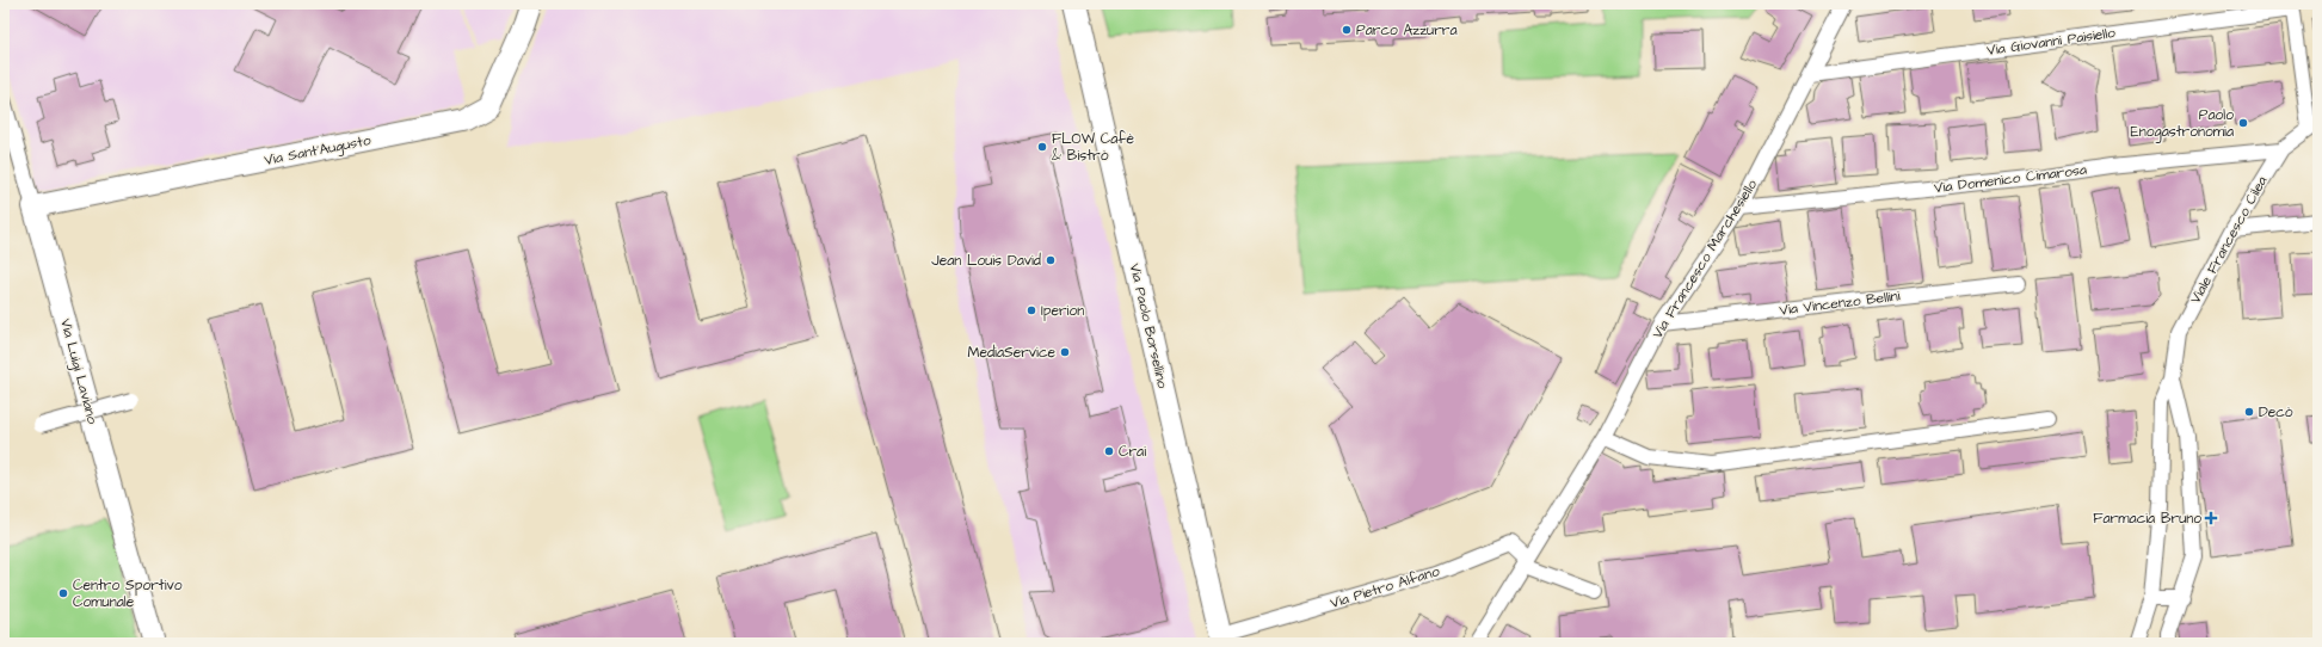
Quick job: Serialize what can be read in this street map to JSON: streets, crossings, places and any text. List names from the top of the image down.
{
  "streets": {
    "main road": ["Via Sant'Augusto", "Via Paolo Borsellino", "Via Luigi Laviano"],
    "street": [
      "Via Giovanni Paisiello",
      "Via Domenico Cimarosa",
      "Viale Francesco Cilea",
      "Via Francesco Marchesiello",
      "Via Vincenzo Bellini",
      "Via Pietro Alfano"
    ]
  },
  "crossings": [
    ["Via Giovanni Paisiello", "Via Francesco Marchesiello"],
    ["Via Sant'Augusto", "Via Luigi Laviano"],
    ["Via Domenico Cimarosa", "Viale Francesco Cilea"],
    ["Via Domenico Cimarosa", "Via Francesco Marchesiello"],
    ["Via Francesco Marchesiello", "Via Vincenzo Bellini"],
    ["Via Francesco Marchesiello", "Via Pietro Alfano"],
    ["Via Paolo Borsellino", "Via Pietro Alfano"]
  ],
  "places": {
    "other": [
      "Parco Azzurra",
      "Paolo Enogastronomia",
      "FLOW Cafè & Bistrò",
      "Jean Louis David",
      "Iperion",
      "MediaService",
      "Decò",
      "Crai",
      "Centro Sportivo Comunale"
    ],
    "health": ["Farmacia Bruno"]
  }
}
